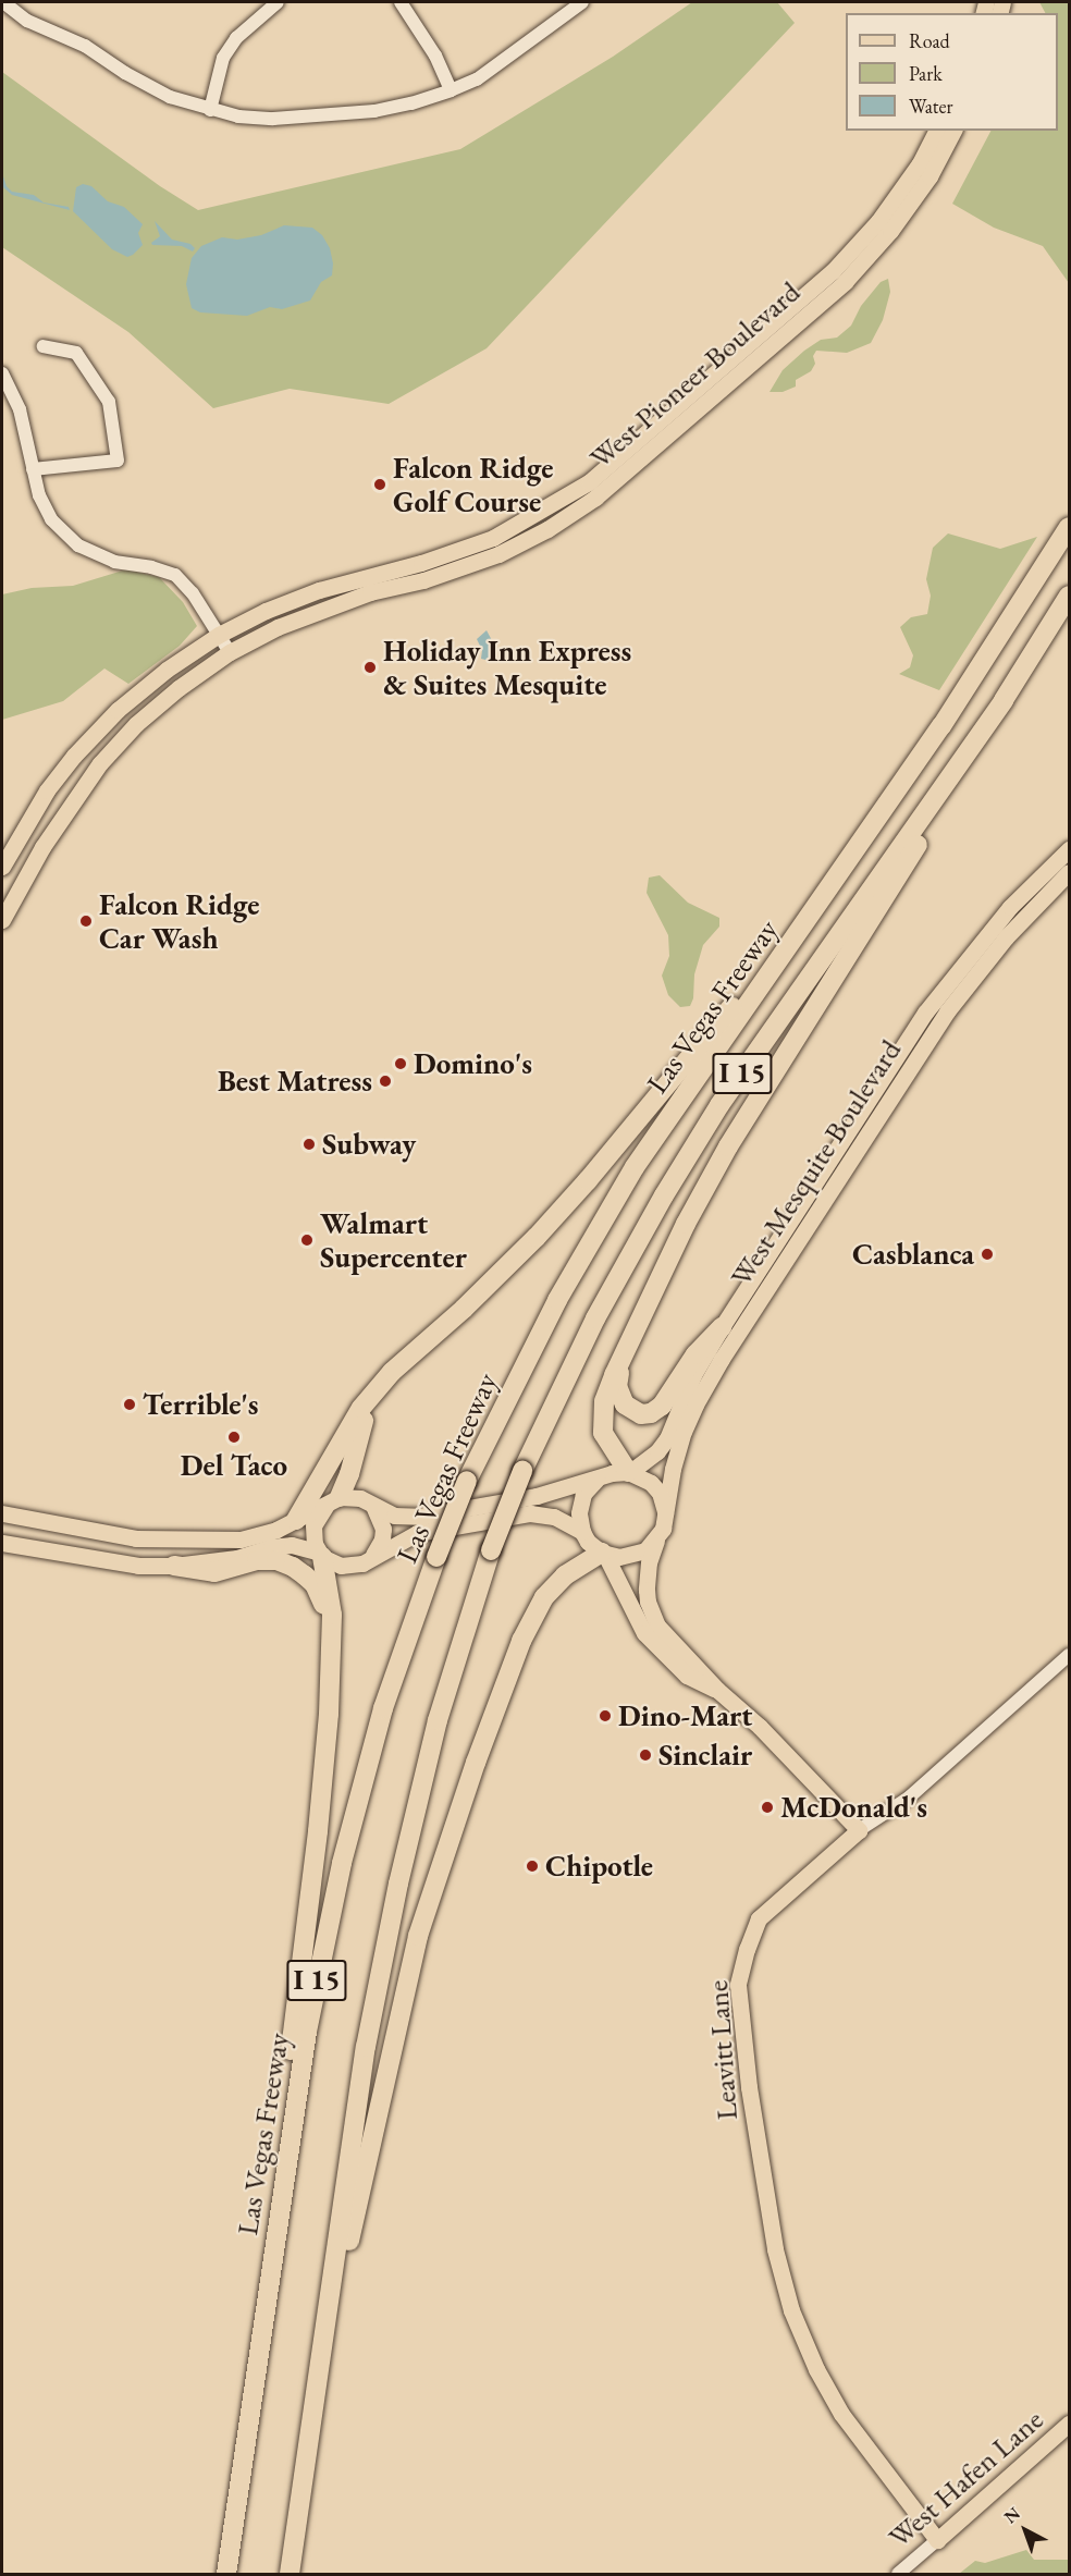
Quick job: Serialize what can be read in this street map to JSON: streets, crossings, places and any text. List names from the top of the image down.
{
  "streets": {
    "highway": ["Las Vegas Freeway", "I 15"],
    "main road": [
      "West Pioneer Boulevard",
      "West Mesquite Boulevard",
      "Leavitt Lane",
      "West Hafen Lane"
    ]
  },
  "crossings": [
    ["Leavitt Lane", "West Hafen Lane"]
  ],
  "places": [
    "Falcon Ridge Golf Course",
    "Holiday Inn Express & Suites Mesquite",
    "Falcon Ridge Car Wash",
    "Domino's",
    "Best Matress",
    "Subway",
    "Walmart Supercenter",
    "Casblanca",
    "Terrible's",
    "Del Taco",
    "Dino-Mart",
    "Sinclair",
    "McDonald's",
    "Chipotle"
  ],
  "legend": ["Road", "Park", "Water"],
  "north": "top left"
}
